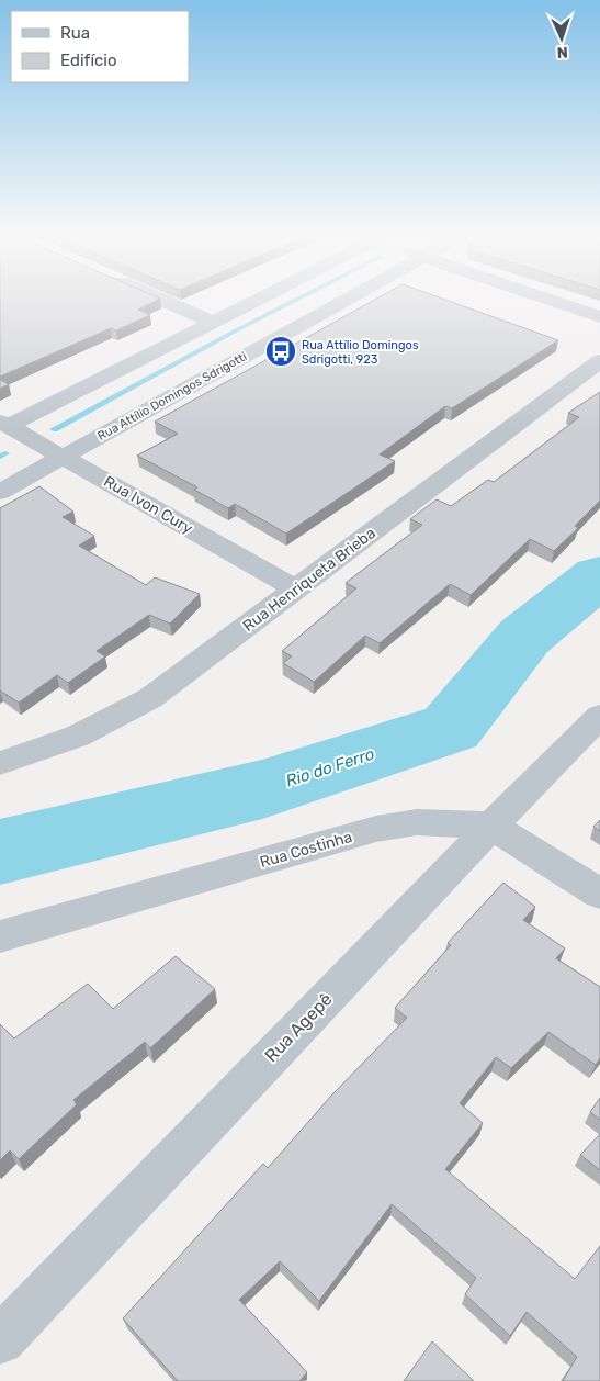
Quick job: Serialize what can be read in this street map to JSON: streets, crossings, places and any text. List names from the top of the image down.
{
  "streets": {
    "street": [
      "Rua Attílio Domingos Sdrigotti",
      "Rua Ivon Cury",
      "Rua Henriqueta Brieba",
      "Rua Costinha",
      "Rua Agepê"
    ]
  },
  "crossings": [
    ["Rua Attílio Domingos Sdrigotti", "Rua Ivon Cury"],
    ["Rua Ivon Cury", "Rua Henriqueta Brieba"],
    ["Rua Costinha", "Rua Agepê"]
  ],
  "water": ["Rio do Ferro"],
  "places": {
    "bus stop": ["Rua Attílio Domingos Sdrigotti, 923"]
  },
  "legend": ["Rua", "Edifício"],
  "north": "bottom"
}
